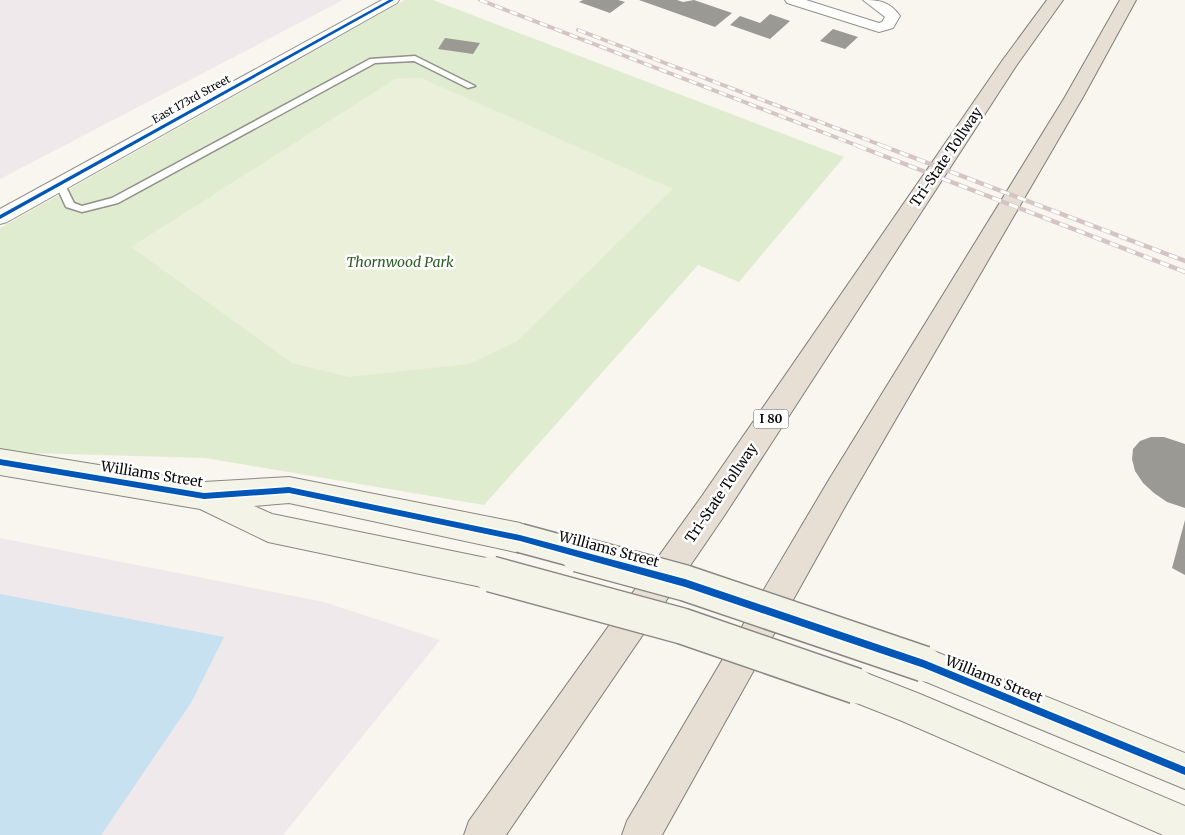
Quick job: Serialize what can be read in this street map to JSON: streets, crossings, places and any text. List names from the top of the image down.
{
  "streets": {
    "highway": ["Tri-State Tollway", "I 80"],
    "street": ["East 173rd Street", "Williams Street"]
  },
  "parks": ["Thornwood Park"]
}
